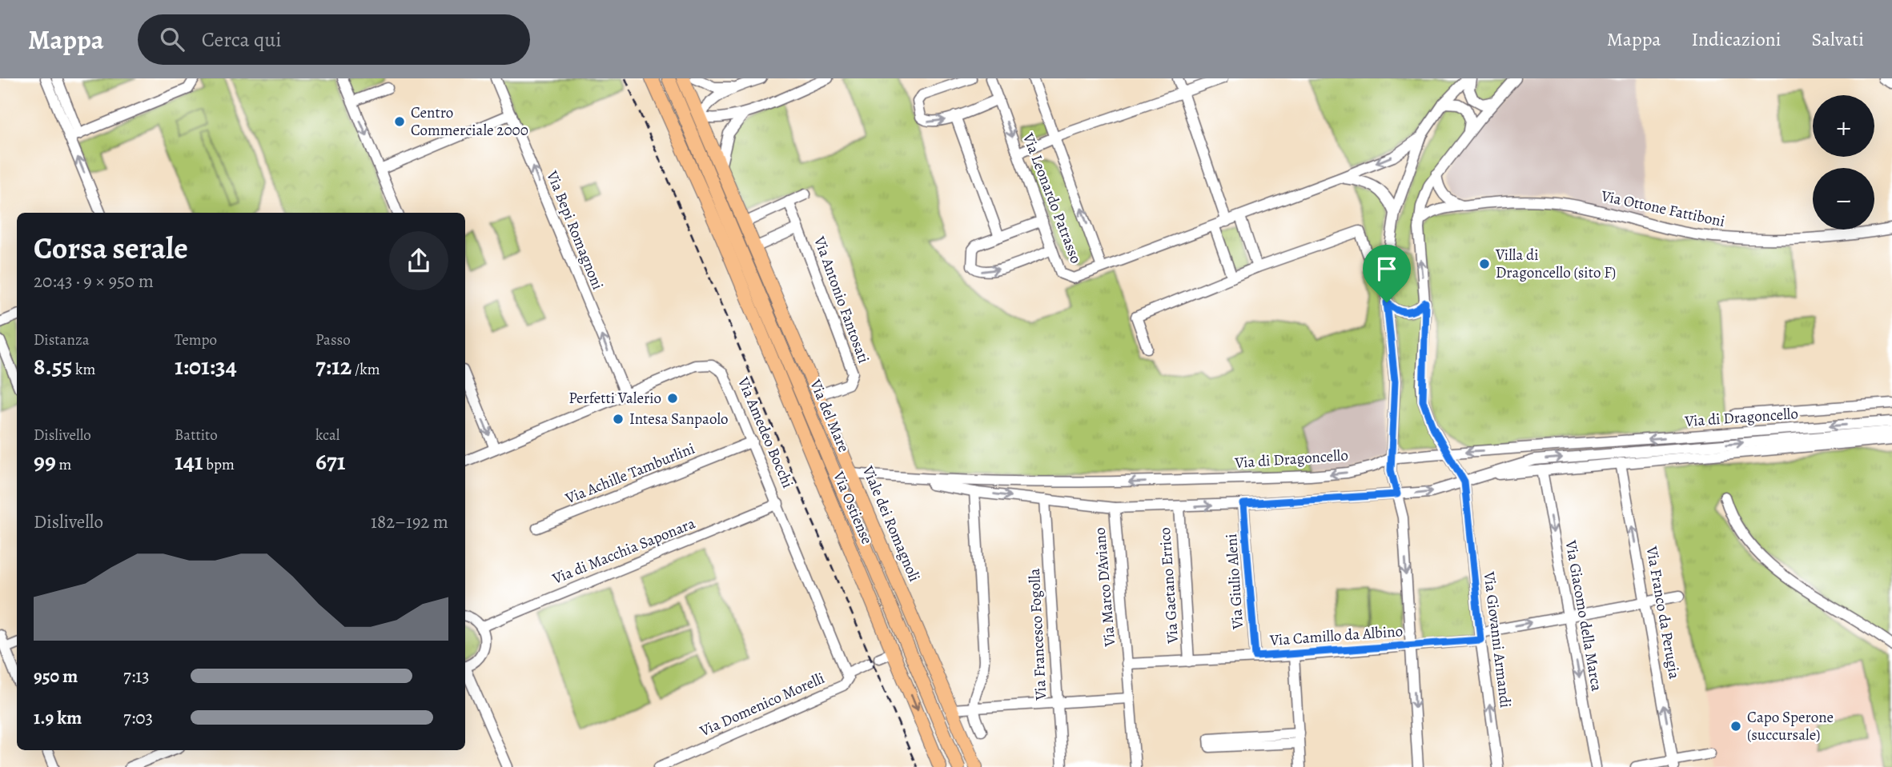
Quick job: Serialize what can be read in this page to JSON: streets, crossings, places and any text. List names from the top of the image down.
{
  "streets": {
    "main road": ["Via del Mare", "Via Ostiense", "Viale dei Romagnoli"],
    "street": [
      "Via Leonardo Patrasso",
      "Via Ottone Fattiboni",
      "Via Bepi Romagnoni",
      "Via Antonio Fantosati",
      "Via di Dragoncello",
      "Via Amedeo Bocchi",
      "Via Achille Tamburlini",
      "Via di Macchia Saponara",
      "Via Giulio Aleni",
      "Via Gaetano Errico",
      "Via Marco D'Aviano",
      "Via Franco da Perugia",
      "Via Giacomo della Marca",
      "Via Francesco Fogolla",
      "Via Camillo da Albino",
      "Via Giovanni Armandi",
      "Via Domenico Morelli"
    ]
  },
  "crossings": [
    ["Via Bepi Romagnoni", "Via Amedeo Bocchi"],
    ["Via Antonio Fantosati", "Viale dei Romagnoli"],
    ["Via di Dragoncello", "Viale dei Romagnoli"],
    ["Via di Dragoncello", "Via Giulio Aleni"],
    ["Via di Dragoncello", "Via Gaetano Errico"],
    ["Via di Dragoncello", "Via Marco D'Aviano"],
    ["Via di Dragoncello", "Via Franco da Perugia"],
    ["Via di Dragoncello", "Via Giacomo della Marca"],
    ["Via di Dragoncello", "Via Francesco Fogolla"],
    ["Via di Dragoncello", "Via Giovanni Armandi"],
    ["Via Amedeo Bocchi", "Via Achille Tamburlini"],
    ["Via Amedeo Bocchi", "Via di Macchia Saponara"],
    ["Via Amedeo Bocchi", "Via Domenico Morelli"],
    ["Via Giulio Aleni", "Via Camillo da Albino"],
    ["Via Gaetano Errico", "Via Camillo da Albino"],
    ["Via Marco D'Aviano", "Via Camillo da Albino"],
    ["Via Franco da Perugia", "Via Camillo da Albino"],
    ["Via Giacomo della Marca", "Via Camillo da Albino"],
    ["Via Camillo da Albino", "Via Giovanni Armandi"]
  ],
  "one_way": ["Via Bepi Romagnoni", "Via Franco da Perugia", "Via Giacomo della Marca"],
  "places": [
    "Centro Commerciale 2000",
    "Villa di Dragoncello (sito F)",
    "Perfetti Valerio",
    "Intesa Sanpaolo",
    "Capo Sperone (succursale)"
  ],
  "page": {
    "header": "Mappa",
    "search": "Cerca qui",
    "nav": ["Mappa", "Indicazioni", "Salvati"],
    "map_buttons": ["+", "−"],
    "heading": ["Corsa serale", "20:43 · 9 × 950 m"],
    "stats": [
      ["Distanza", "8.55 km"],
      ["Tempo", "1:01:34"],
      ["Passo", "7:12 /km"],
      ["Dislivello", "99 m"],
      ["Battito", "141 bpm"],
      ["kcal", "671"]
    ],
    "chart": ["Dislivello", "182–192 m"],
    "list": [
      {
        "name": "950 m",
        "note": "7:13"
      },
      {
        "name": "1.9 km",
        "note": "7:03"
      }
    ]
  }
}
